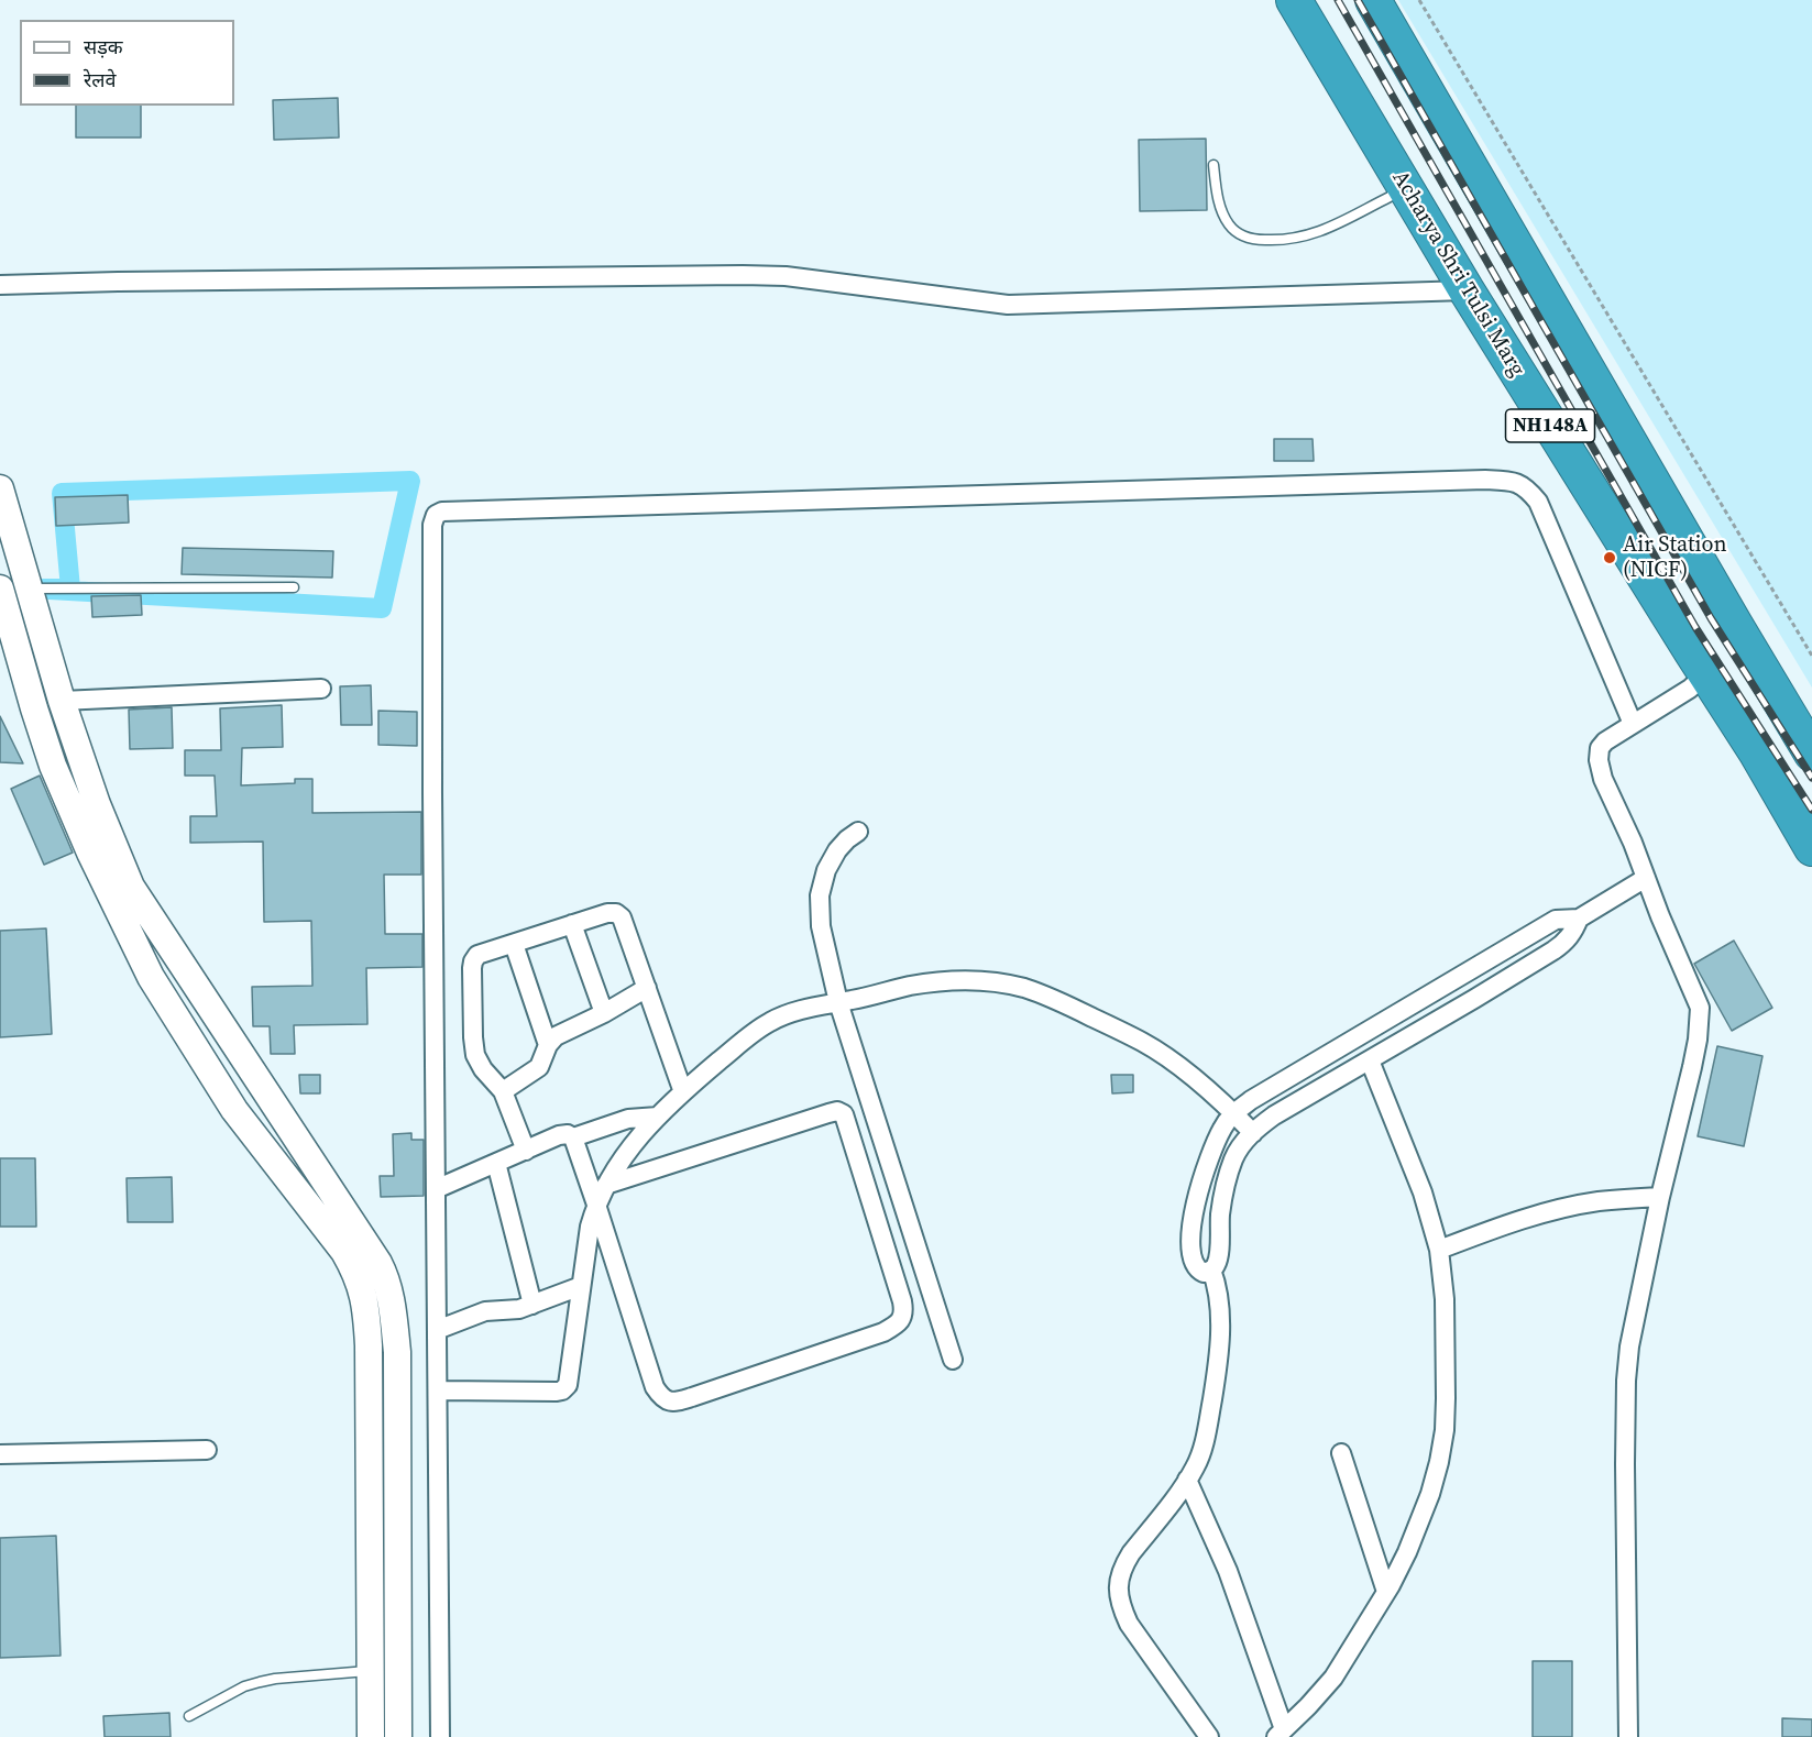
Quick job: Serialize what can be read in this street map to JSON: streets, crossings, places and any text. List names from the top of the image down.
{
  "streets": {
    "highway": ["Acharya Shri Tulsi Marg", "NH148A"]
  },
  "places": ["Air Station (NICF)"],
  "legend": ["सड़क", "रेलवे"]
}
